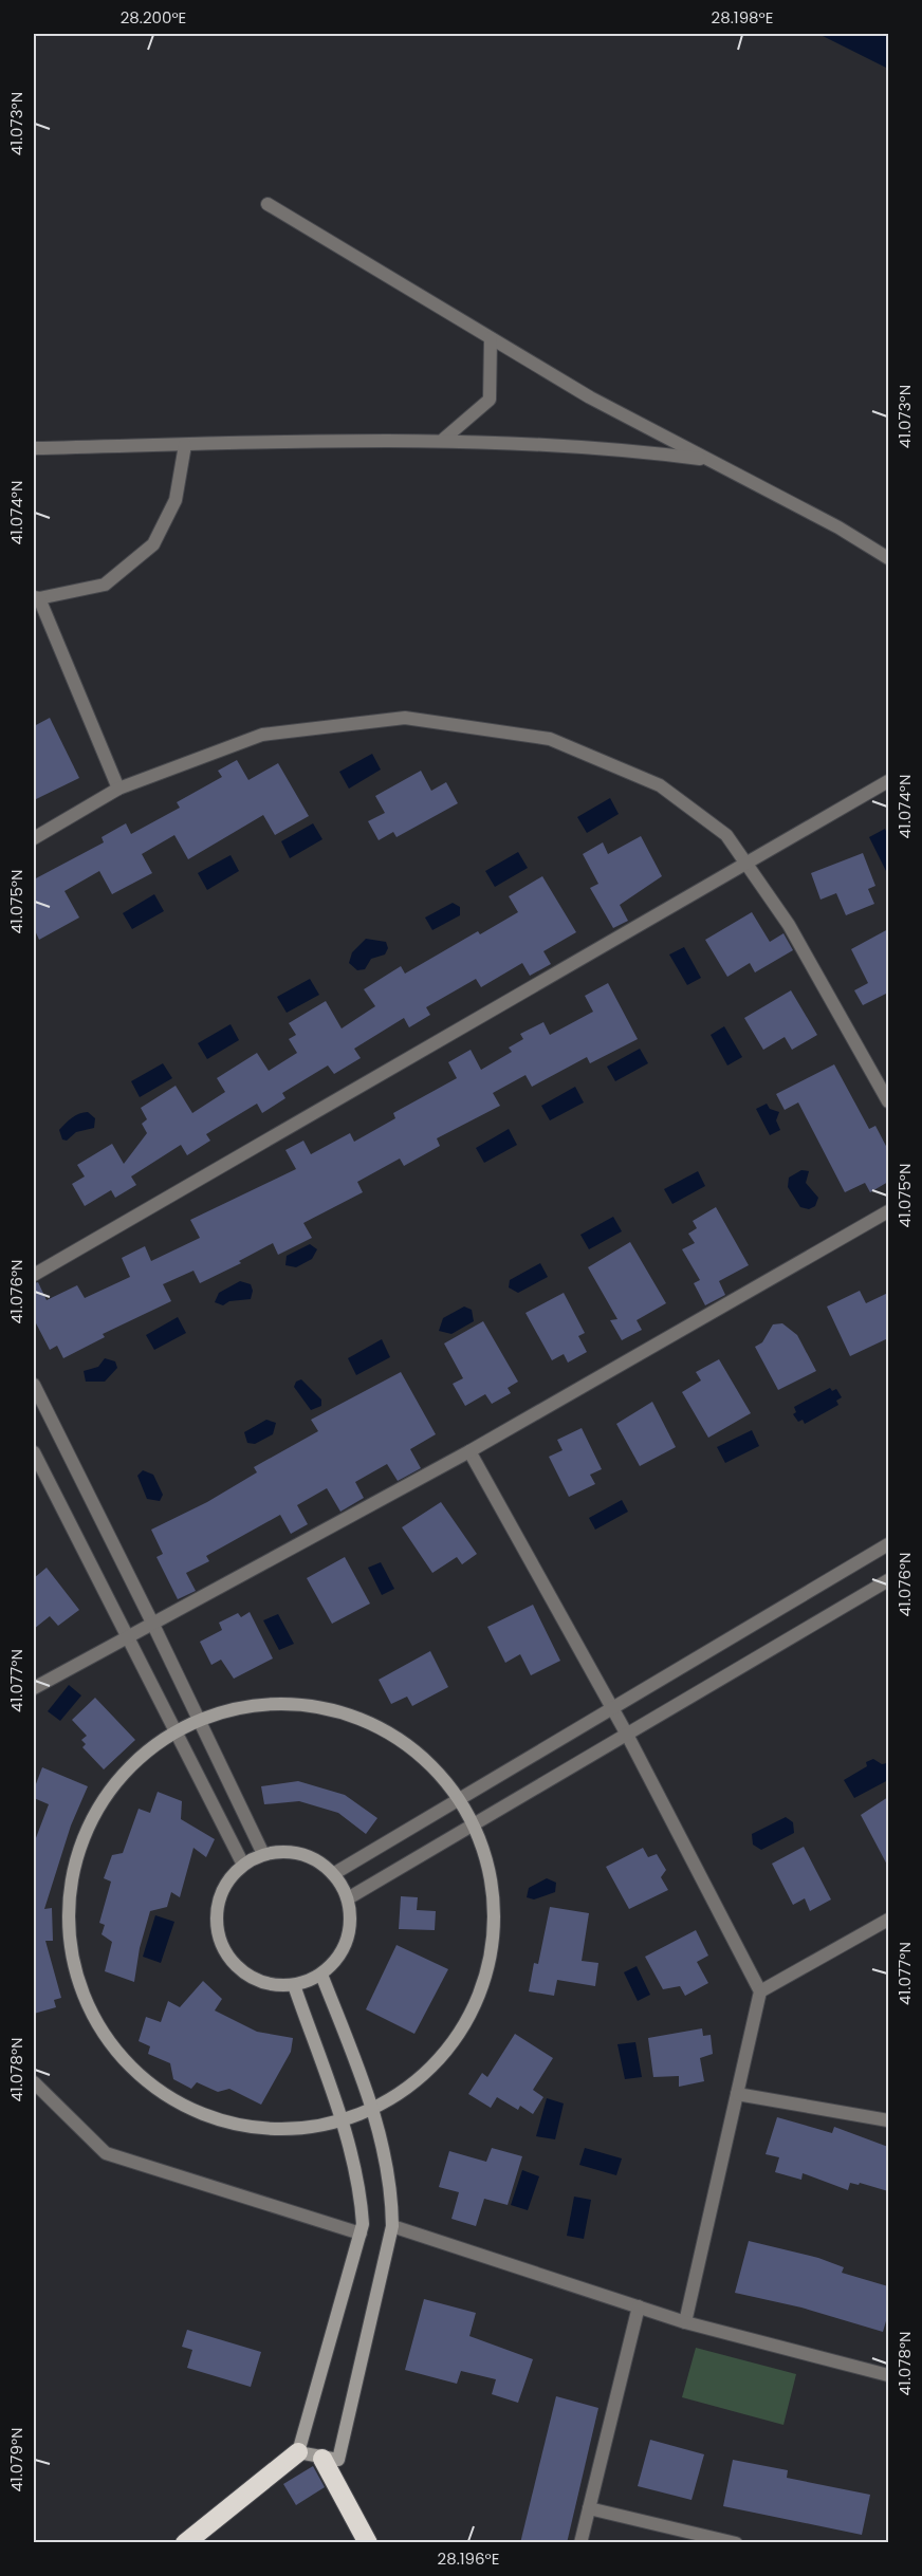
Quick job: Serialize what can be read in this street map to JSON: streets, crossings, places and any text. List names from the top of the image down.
{
  "coordinates": [
    "28.200°E",
    "28.198°E",
    "41.073°N",
    "41.074°N",
    "41.075°N",
    "41.076°N",
    "41.077°N",
    "41.078°N",
    "41.079°N",
    "28.196°E"
  ]
}
